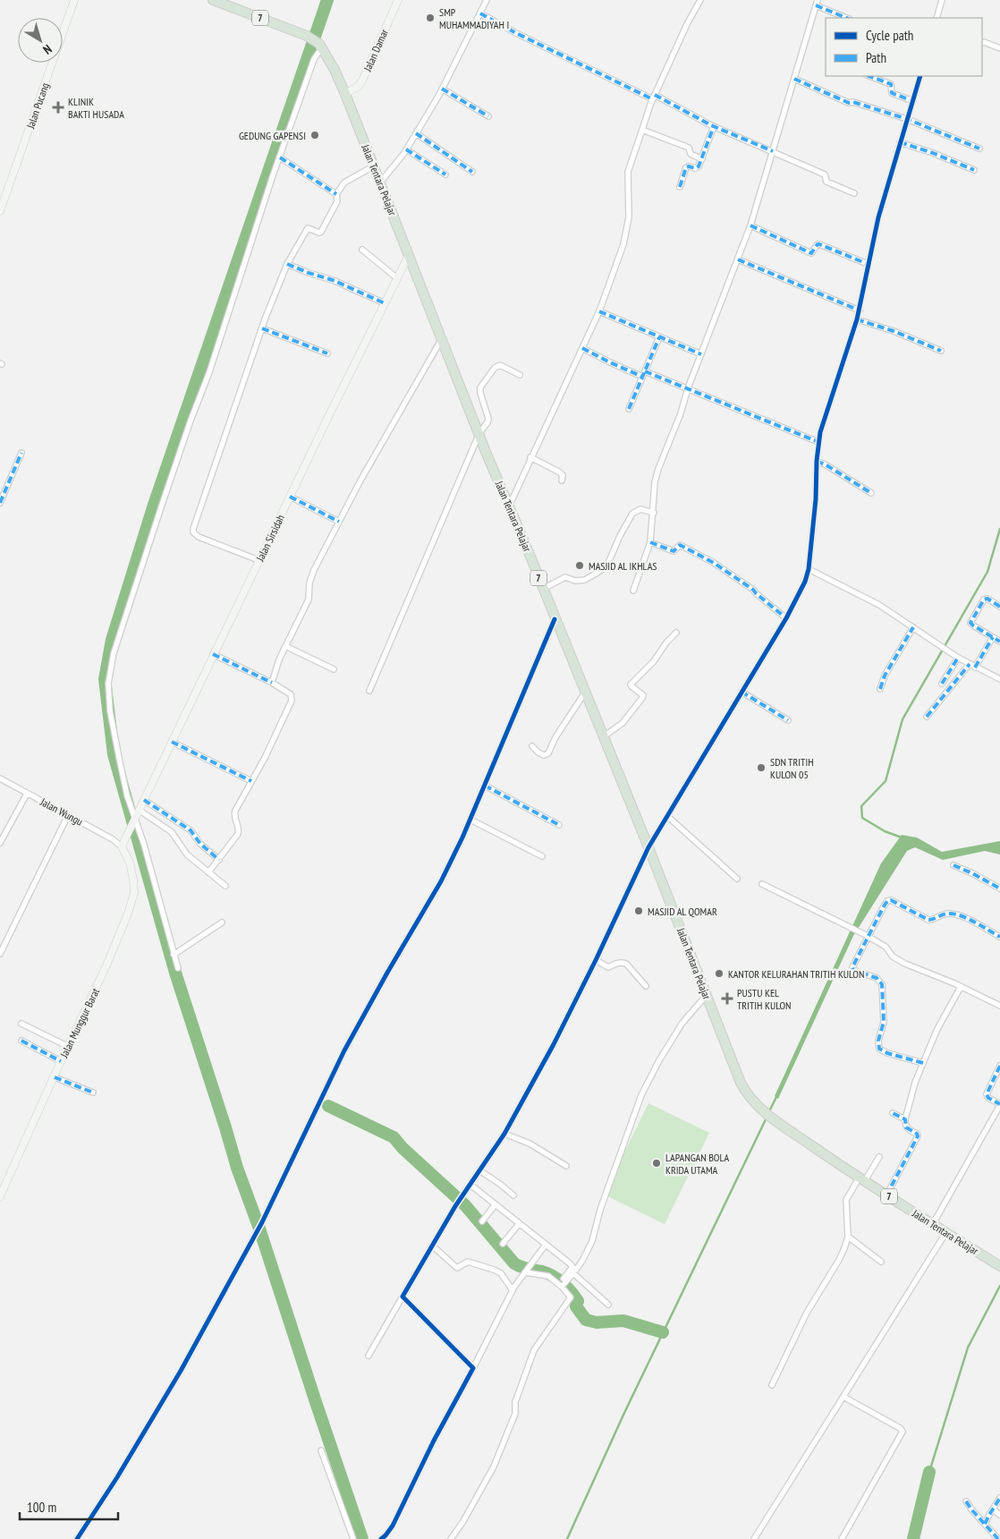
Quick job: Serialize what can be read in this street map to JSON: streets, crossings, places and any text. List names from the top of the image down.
{
  "streets": {
    "highway": ["7", "Jalan Tentara Pelajar"],
    "street": [
      "Jalan Damar",
      "Jalan Pucang",
      "Jalan Sirsidah",
      "Jalan Wungu",
      "Jalan Munggur Barat"
    ]
  },
  "crossings": [
    ["7", "Jalan Tentara Pelajar"],
    ["Jalan Damar", "Jalan Tentara Pelajar"],
    ["Jalan Tentara Pelajar", "Jalan Sirsidah"],
    ["Jalan Sirsidah", "Jalan Wungu"],
    ["Jalan Sirsidah", "Jalan Munggur Barat"],
    ["Jalan Wungu", "Jalan Munggur Barat"]
  ],
  "places": {
    "other": [
      "SMP MUHAMMADIYAH I",
      "GEDUNG GAPENSI",
      "MASJID AL IKHLAS",
      "SDN TRITIH KULON 05",
      "MASJID AL QOMAR",
      "KANTOR KELURAHAN TRITIH KULON",
      "LAPANGAN BOLA KRIDA UTAMA"
    ],
    "health": ["KLINIK BAKTI HUSADA", "PUSTU KEL TRITIH KULON"]
  },
  "legend": ["Cycle path", "Path"],
  "scale_bar": "100 m",
  "north": "bottom right"
}
